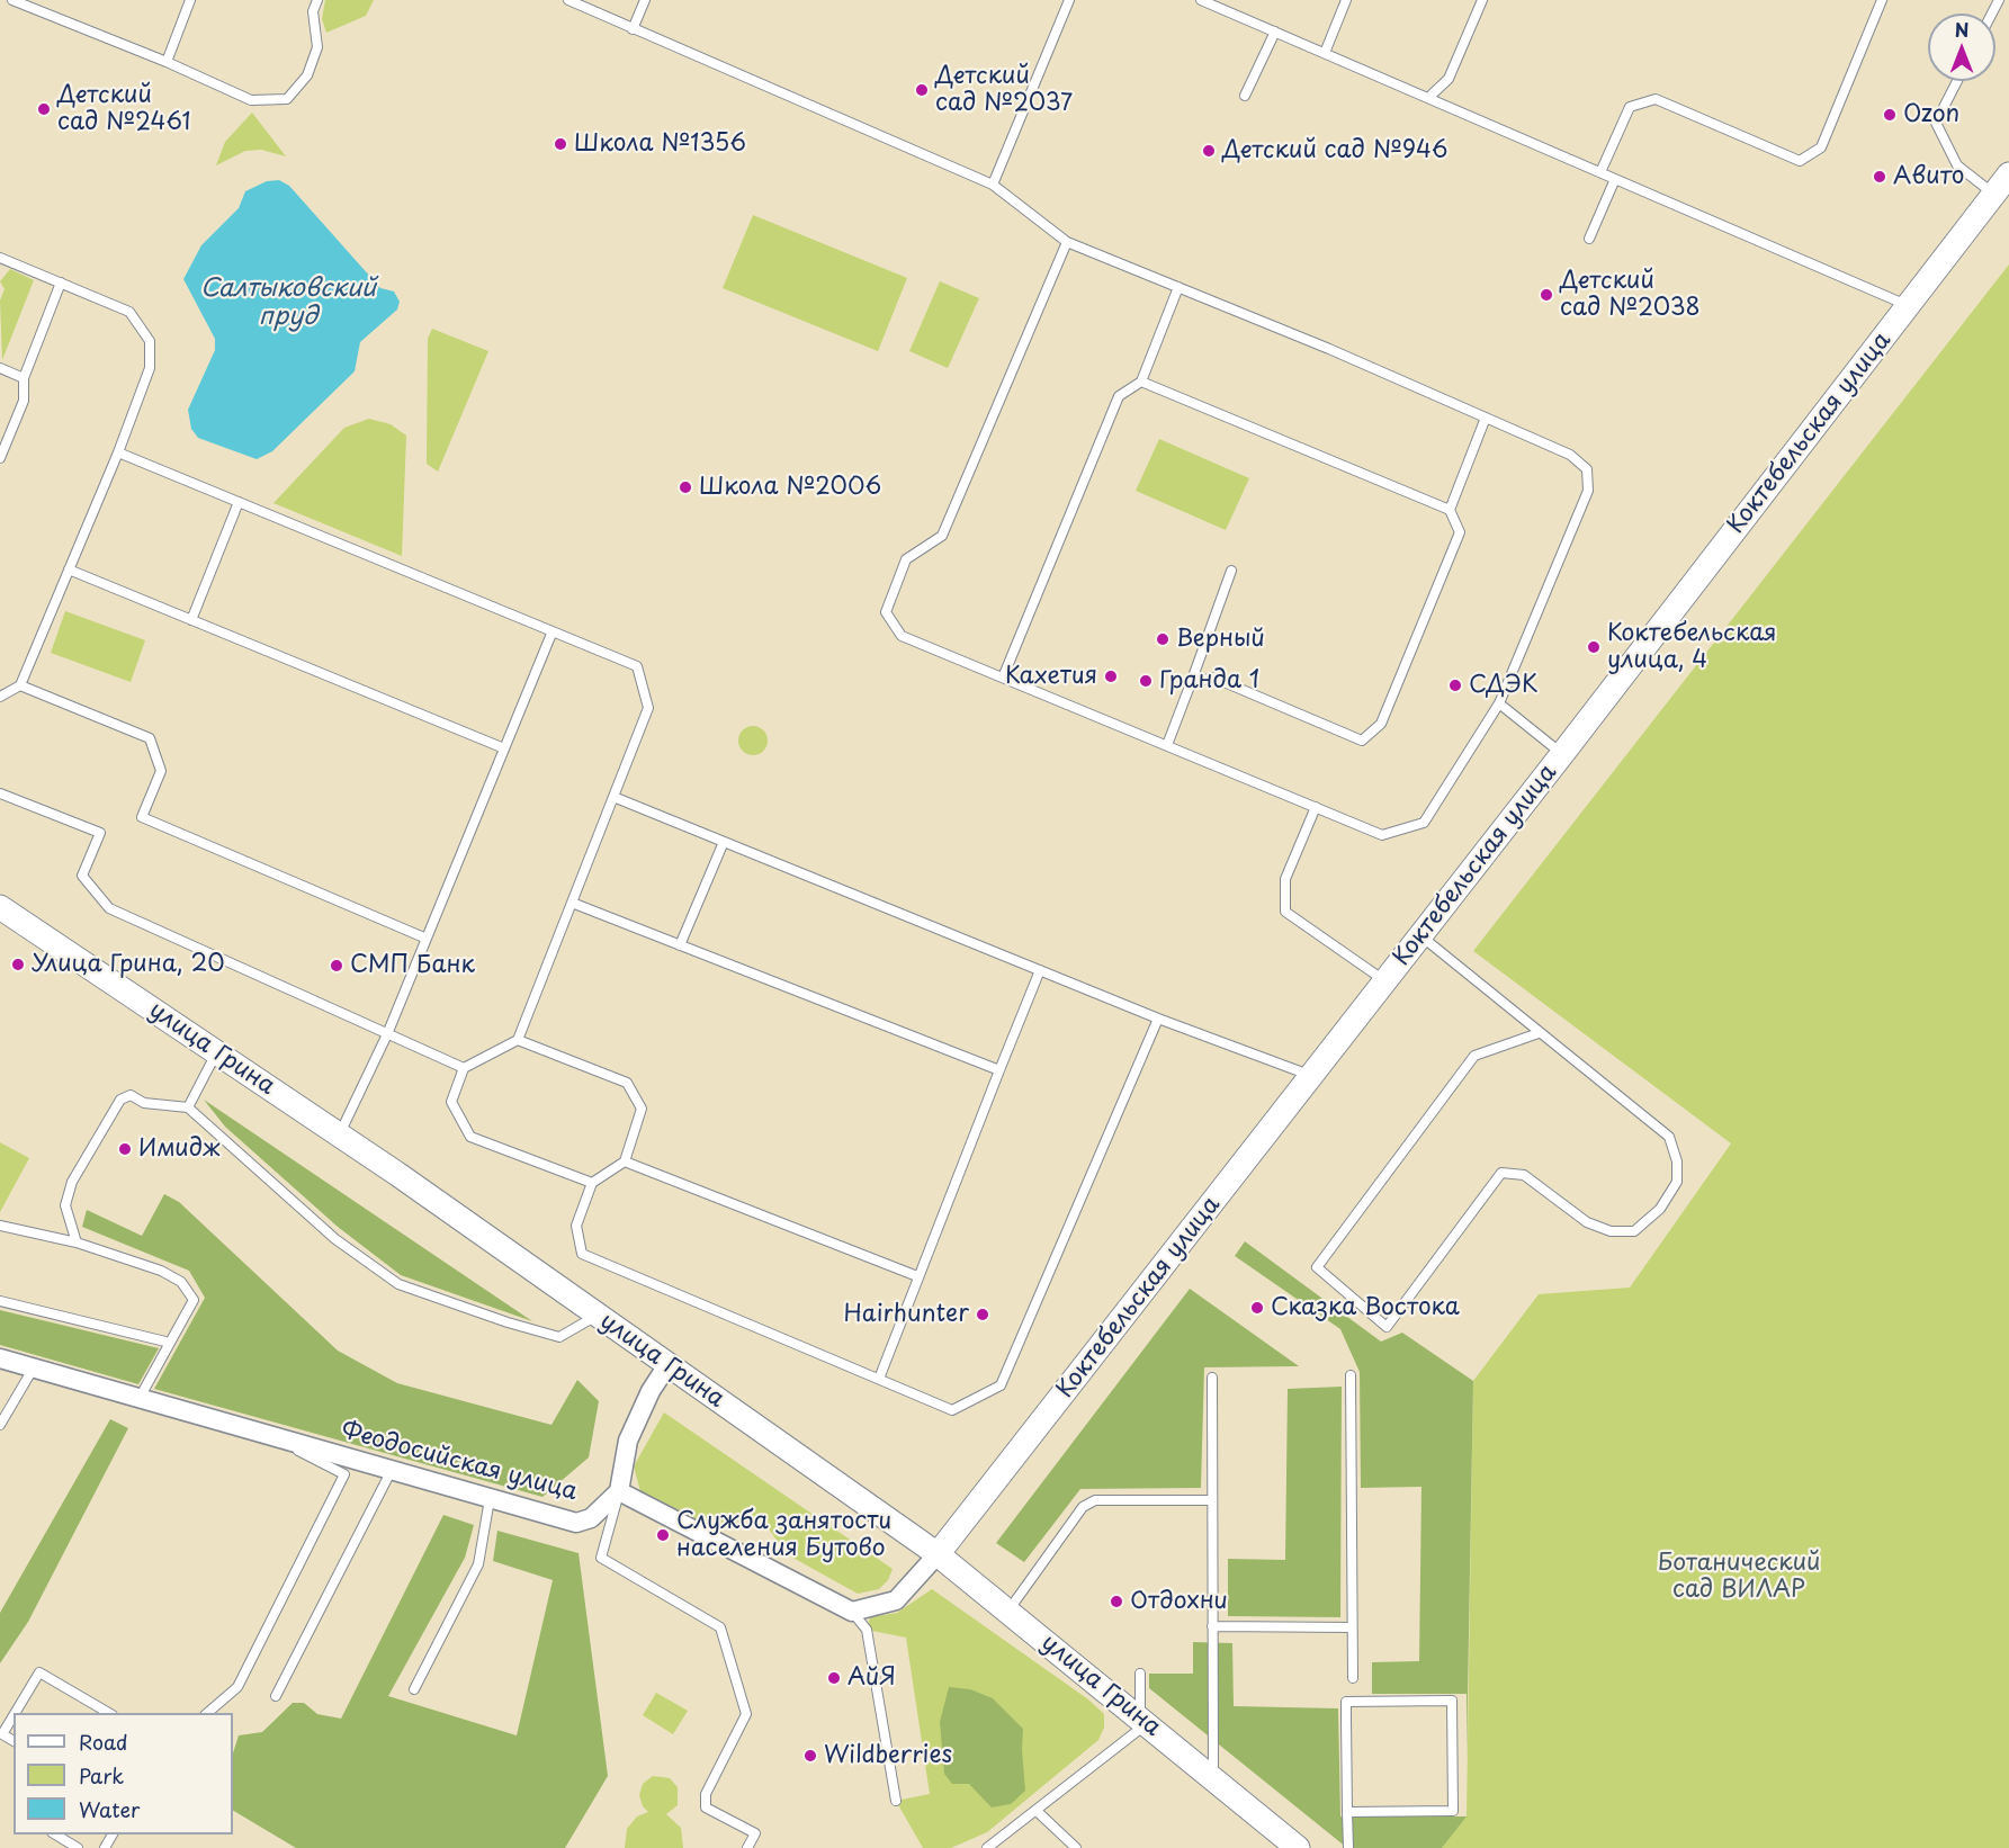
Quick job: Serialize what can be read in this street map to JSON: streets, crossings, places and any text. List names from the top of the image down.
{
  "streets": {
    "street": ["Коктебельская улица", "улица Грина", "Феодосийская улица"]
  },
  "crossings": [
    ["Коктебельская улица", "улица Грина"]
  ],
  "water": ["Салтыковский пруд"],
  "parks": ["Ботанический сад ВИЛАР"],
  "places": [
    "Детский сад №2037",
    "Детский сад №2461",
    "Ozon",
    "Школа №1356",
    "Детский сад №946",
    "Авито",
    "Детский сад №2038",
    "Школа №2006",
    "Верный",
    "Коктебельская улица, 4",
    "Кахетия",
    "Гранда 1",
    "СДЭК",
    "Улица Грина, 20",
    "СМП Банк",
    "Имидж",
    "Сказка Востока",
    "Hairhunter",
    "Служба занятости населения Бутово",
    "Отдохни",
    "АйЯ",
    "Wildberries"
  ],
  "legend": ["Road", "Park", "Water"],
  "north": "top"
}
